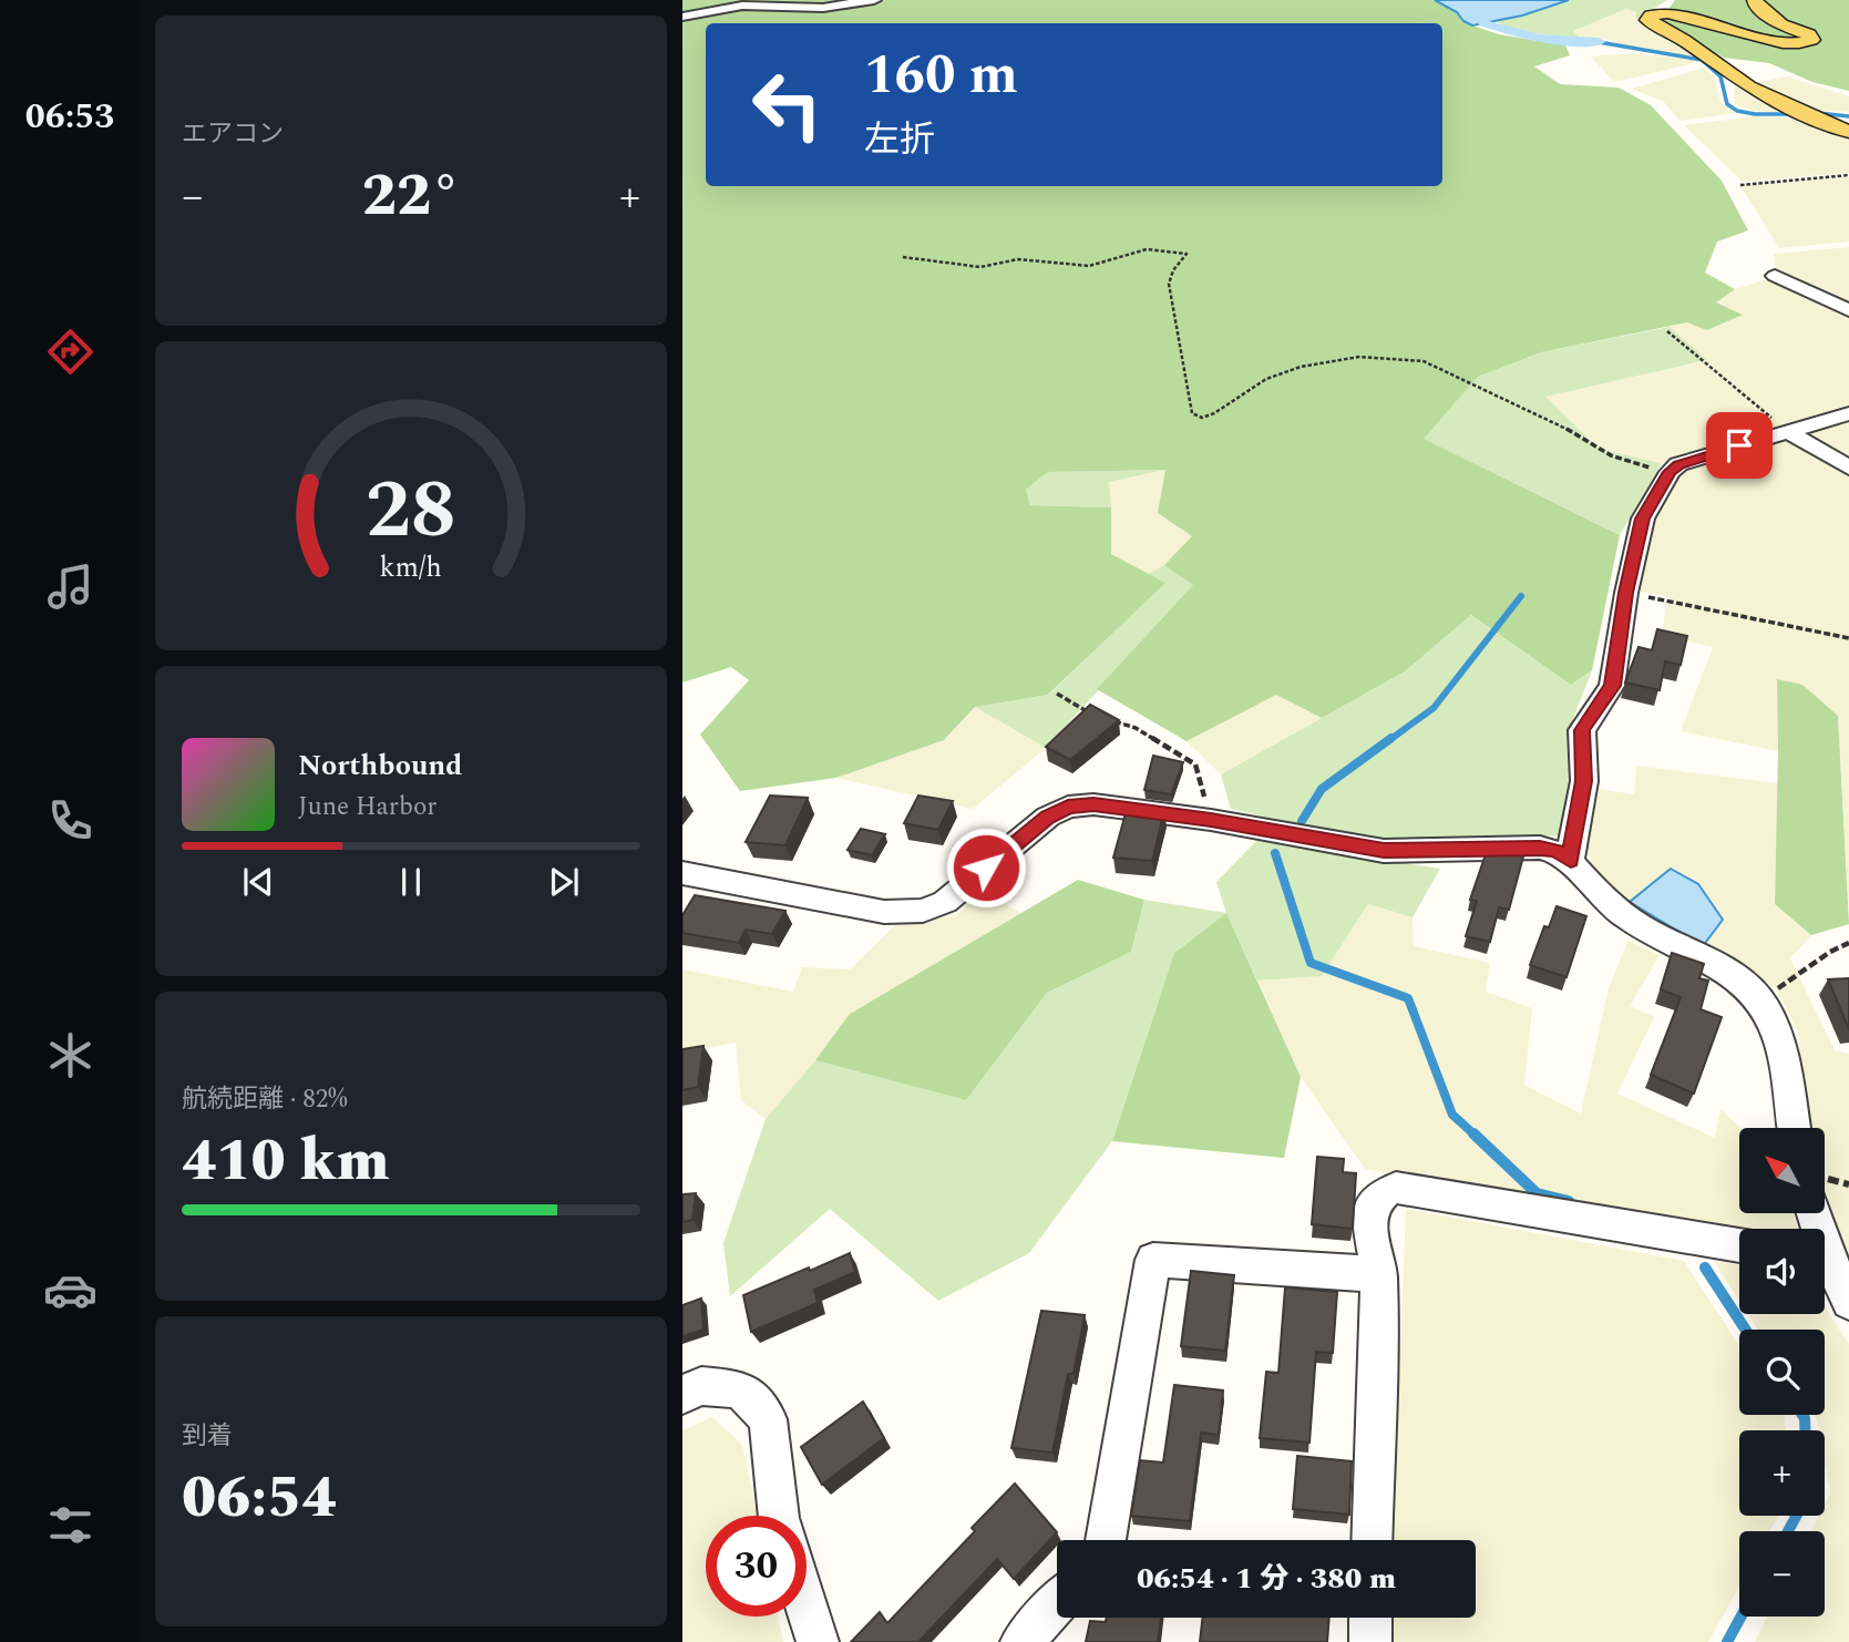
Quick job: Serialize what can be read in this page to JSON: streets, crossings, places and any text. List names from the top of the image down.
{
  "north": "top left",
  "page": {
    "tabs": "06:53",
    "tile": [
      "エアコン",
      ["航続距離 · 82%", "410 km"],
      ["到着", "06:54"]
    ],
    "turn": ["160 m", "左折"],
    "heat": ["−", "22°", "+"],
    "song": ["Northbound", "June Harbor"],
    "map_buttons": ["+", "−"],
    "limit": "30",
    "trip": "06:54 · 1 分 · 380 m",
    "gauge": ["28", "km/h"]
  }
}
